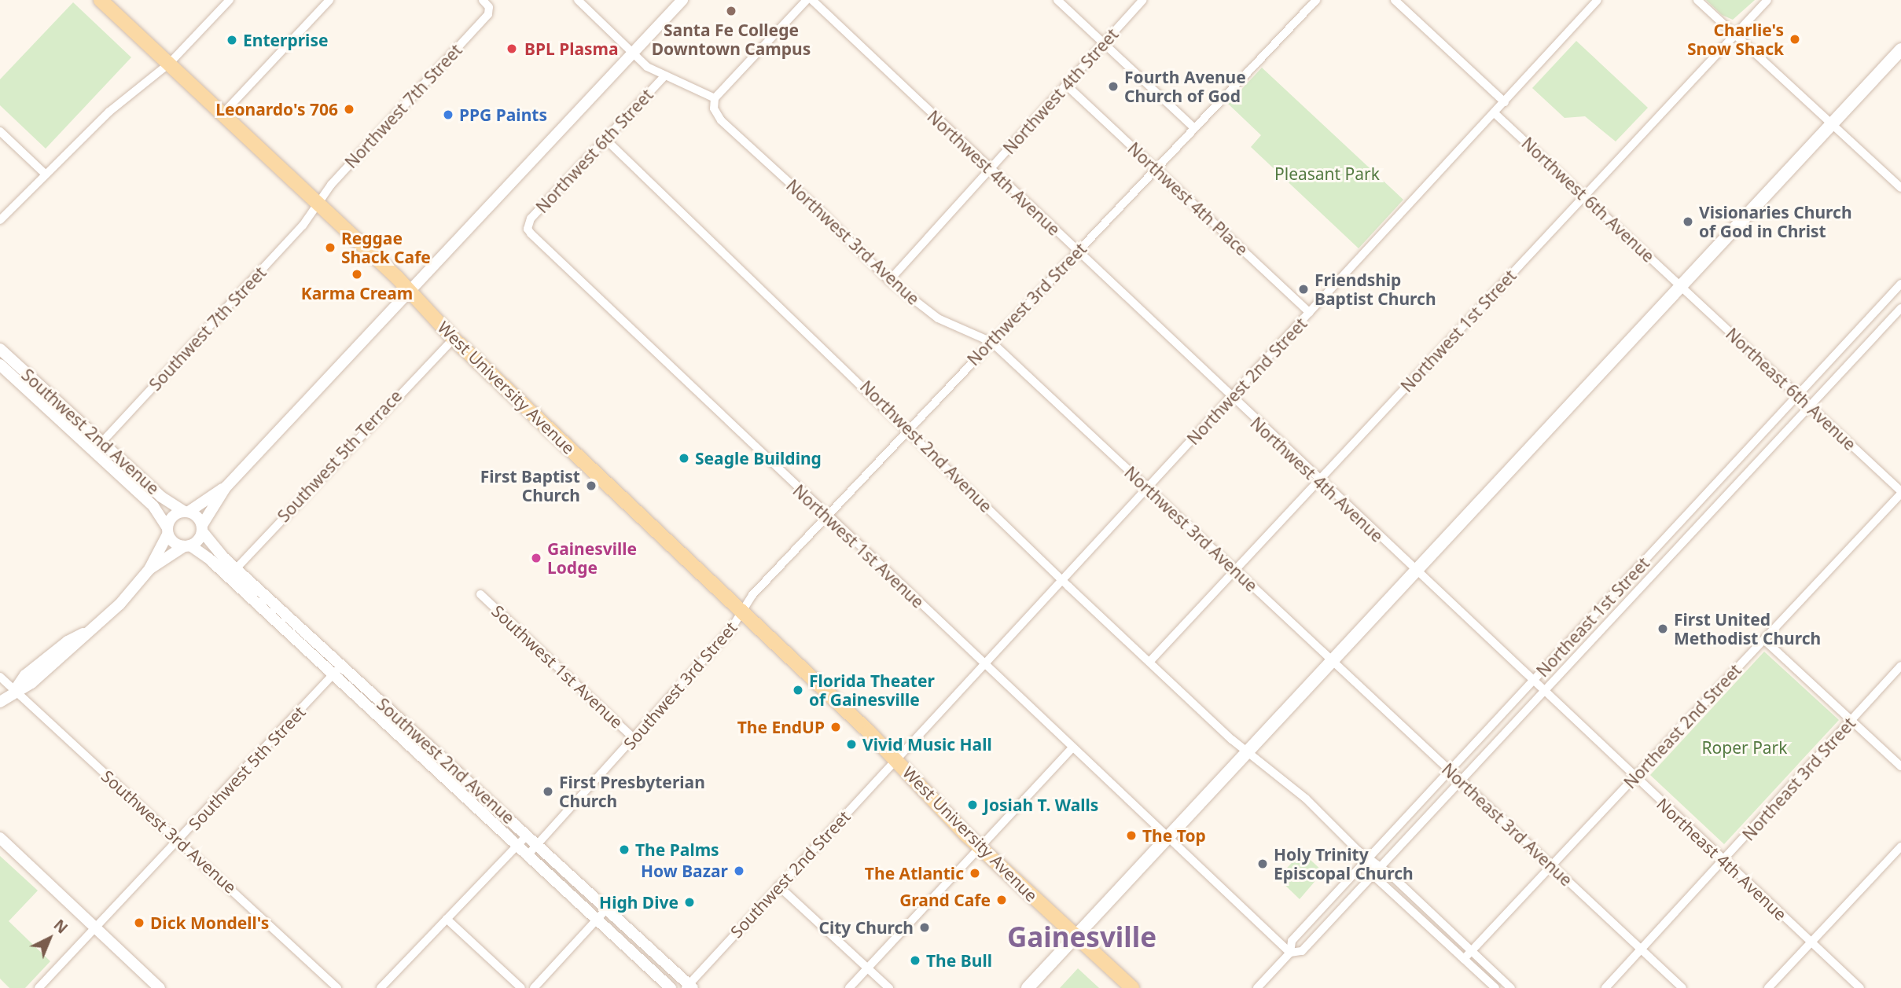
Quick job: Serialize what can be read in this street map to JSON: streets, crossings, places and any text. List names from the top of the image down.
{
  "streets": {
    "main road": ["West University Avenue"],
    "street": [
      "Northwest 4th Street",
      "Northwest 7th Street",
      "Northwest 6th Street",
      "Northwest 4th Avenue",
      "Northwest 4th Place",
      "Northwest 6th Avenue",
      "Northwest 3rd Avenue",
      "Northwest 3rd Street",
      "Southwest 7th Street",
      "Northwest 1st Street",
      "Northwest 2nd Street",
      "Northeast 6th Avenue",
      "Southwest 2nd Avenue",
      "Northwest 2nd Avenue",
      "Southwest 5th Terrace",
      "Northwest 1st Avenue",
      "Northeast 1st Street",
      "Southwest 1st Avenue",
      "Southwest 3rd Street",
      "Northeast 2nd Street",
      "Southwest 5th Street",
      "Northeast 3rd Street",
      "Northeast 3rd Avenue",
      "Southwest 3rd Avenue",
      "Northeast 4th Avenue",
      "Southwest 2nd Street"
    ]
  },
  "crossings": [
    ["Northwest 4th Street", "Northwest 4th Avenue"],
    ["Northwest 4th Street", "Northwest 4th Place"],
    ["Northwest 4th Street", "Northwest 3rd Avenue"],
    ["Northwest 7th Street", "Southwest 7th Street"],
    ["Northwest 7th Street", "West University Avenue"],
    ["Northwest 6th Street", "Northwest 2nd Avenue"],
    ["Northwest 6th Street", "Northwest 1st Avenue"],
    ["Northwest 4th Avenue", "Northwest 3rd Street"],
    ["Northwest 4th Avenue", "Northwest 1st Street"],
    ["Northwest 4th Avenue", "Northwest 2nd Street"],
    ["Northwest 4th Avenue", "Northeast 4th Avenue"],
    ["Northwest 4th Place", "Northwest 3rd Street"],
    ["Northwest 4th Place", "Northwest 2nd Street"],
    ["Northwest 6th Avenue", "Northwest 1st Street"],
    ["Northwest 6th Avenue", "Northwest 2nd Street"],
    ["Northwest 6th Avenue", "Northeast 6th Avenue"],
    ["Northwest 3rd Avenue", "Northwest 3rd Street"],
    ["Northwest 3rd Avenue", "Northwest 1st Street"],
    ["Northwest 3rd Avenue", "Northwest 2nd Street"],
    ["Northwest 3rd Avenue", "Northeast 3rd Avenue"],
    ["Northwest 3rd Street", "West University Avenue"],
    ["Northwest 3rd Street", "Northwest 2nd Avenue"],
    ["Northwest 3rd Street", "Northwest 1st Avenue"],
    ["Northwest 3rd Street", "Southwest 3rd Street"],
    ["Southwest 7th Street", "West University Avenue"],
    ["Southwest 7th Street", "Southwest 2nd Avenue"],
    ["Northwest 1st Street", "Northwest 2nd Avenue"],
    ["Northwest 2nd Street", "West University Avenue"],
    ["Northwest 2nd Street", "Northwest 2nd Avenue"],
    ["Northwest 2nd Street", "Northwest 1st Avenue"],
    ["Northwest 2nd Street", "Southwest 2nd Street"],
    ["West University Avenue", "Southwest 5th Terrace"],
    ["West University Avenue", "Southwest 3rd Street"],
    ["West University Avenue", "Southwest 2nd Street"],
    ["Northeast 6th Avenue", "Northeast 1st Street"],
    ["Northeast 6th Avenue", "Northeast 2nd Street"],
    ["Southwest 2nd Avenue", "Southwest 5th Terrace"],
    ["Southwest 2nd Avenue", "Southwest 3rd Street"],
    ["Southwest 2nd Avenue", "Southwest 5th Street"],
    ["Southwest 2nd Avenue", "Southwest 2nd Street"],
    ["Northwest 2nd Avenue", "Northeast 1st Street"],
    ["Northwest 1st Avenue", "Northeast 1st Street"],
    ["Northeast 1st Street", "Northeast 3rd Avenue"],
    ["Northeast 1st Street", "Northeast 4th Avenue"],
    ["Southwest 1st Avenue", "Southwest 3rd Street"],
    ["Northeast 2nd Street", "Northeast 3rd Avenue"],
    ["Northeast 2nd Street", "Northeast 4th Avenue"],
    ["Southwest 5th Street", "Southwest 3rd Avenue"],
    ["Northeast 3rd Street", "Northeast 3rd Avenue"],
    ["Northeast 3rd Street", "Northeast 4th Avenue"]
  ],
  "districts": ["Gainesville"],
  "parks": ["Pleasant Park", "Roper Park"],
  "places": [
    "Santa Fe College Downtown Campus",
    "Charlie's Snow Shack",
    "Enterprise",
    "BPL Plasma",
    "Fourth Avenue Church of God",
    "Leonardo's 706",
    "PPG Paints",
    "Visionaries Church of God in Christ",
    "Reggae Shack Cafe",
    "Karma Cream",
    "Friendship Baptist Church",
    "Seagle Building",
    "First Baptist Church",
    "Gainesville Lodge",
    "First United Methodist Church",
    "Florida Theater of Gainesville",
    "The EndUP",
    "Vivid Music Hall",
    "First Presbyterian Church",
    "Josiah T. Walls",
    "The Top",
    "The Palms",
    "Holy Trinity Episcopal Church",
    "How Bazar",
    "The Atlantic",
    "Grand Cafe",
    "High Dive",
    "Dick Mondell's",
    "City Church",
    "The Bull"
  ],
  "north": "top right"
}
